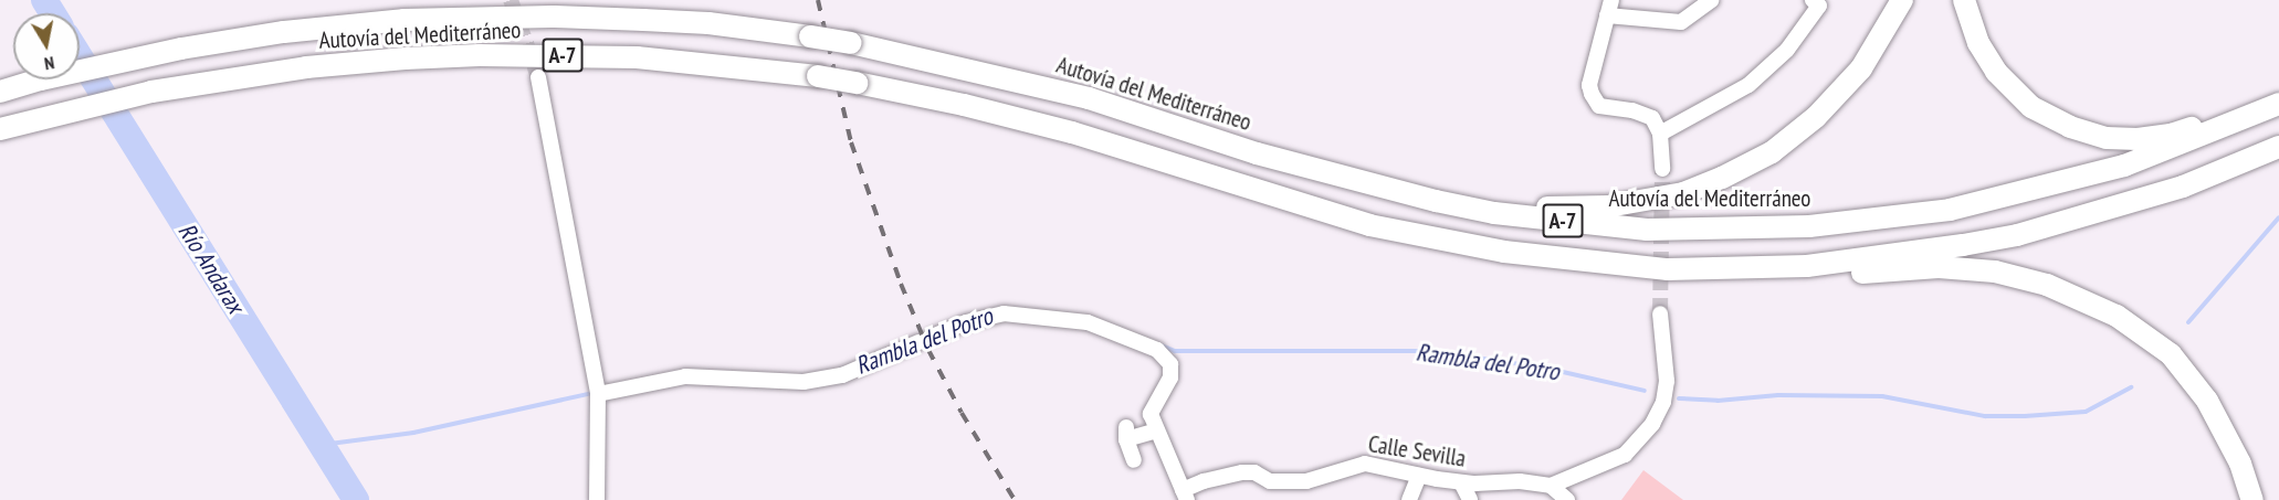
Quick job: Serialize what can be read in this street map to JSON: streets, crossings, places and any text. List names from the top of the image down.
{
  "streets": {
    "highway": ["Autovía del Mediterráneo", "A-7"],
    "street": ["Calle Sevilla"]
  },
  "water": ["Río Andarax", "Rambla del Potro"],
  "north": "bottom"
}
